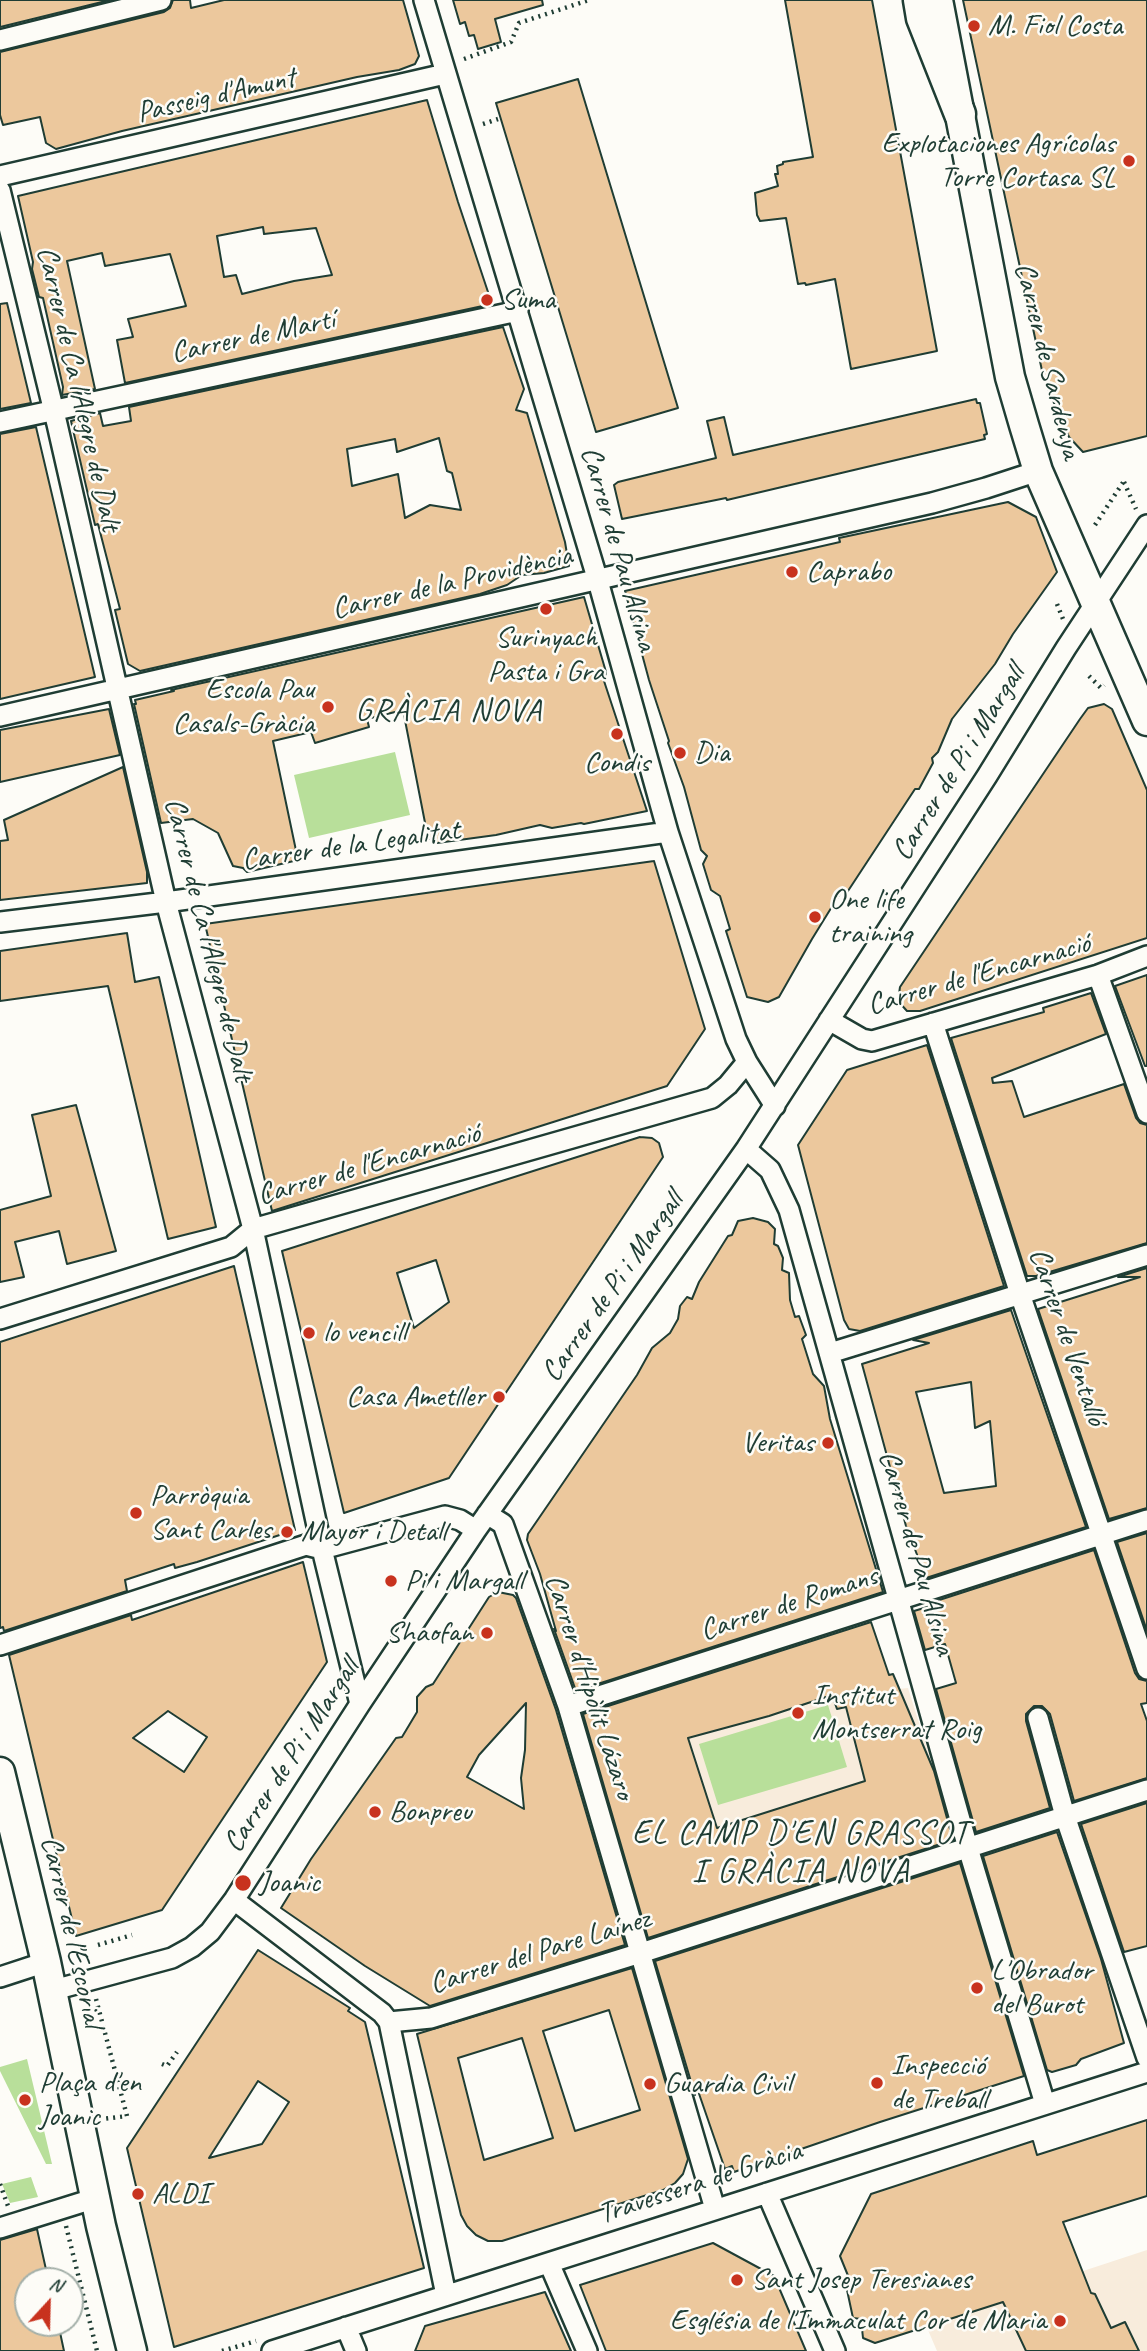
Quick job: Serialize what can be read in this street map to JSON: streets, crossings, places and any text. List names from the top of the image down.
{
  "streets": {
    "street": [
      "Passeig d'Amunt",
      "Carrer de Martí",
      "Carrer de Sardenya",
      "Carrer de Ca l'Alegre de Dalt",
      "Carrer de Pau Alsina",
      "Carrer de la Providència",
      "Carrer de Pi i Margall",
      "Carrer de la Legalitat",
      "Carrer de l'Encarnació",
      "Carrer de Ventalló",
      "Carrer de Romans",
      "Carrer d'Hipòlit Lázaro",
      "Carrer de l'Escorial",
      "Carrer del Pare Laínez",
      "Travessera de Gràcia"
    ]
  },
  "crossings": [
    ["Passeig d'Amunt", "Carrer de Pau Alsina"],
    ["Carrer de Martí", "Carrer de Ca l'Alegre de Dalt"],
    ["Carrer de Martí", "Carrer de Pau Alsina"],
    ["Carrer de Sardenya", "Carrer de la Providència"],
    ["Carrer de Sardenya", "Carrer de Pi i Margall"],
    ["Carrer de Ca l'Alegre de Dalt", "Carrer de la Providència"],
    ["Carrer de Ca l'Alegre de Dalt", "Carrer de Pi i Margall"],
    ["Carrer de Ca l'Alegre de Dalt", "Carrer de la Legalitat"],
    ["Carrer de Ca l'Alegre de Dalt", "Carrer de l'Encarnació"],
    ["Carrer de Pau Alsina", "Carrer de la Providència"],
    ["Carrer de Pau Alsina", "Carrer de Pi i Margall"],
    ["Carrer de Pau Alsina", "Carrer de la Legalitat"],
    ["Carrer de Pau Alsina", "Carrer de l'Encarnació"],
    ["Carrer de Pau Alsina", "Carrer de Romans"],
    ["Carrer de Pau Alsina", "Carrer del Pare Laínez"],
    ["Carrer de Pau Alsina", "Travessera de Gràcia"],
    ["Carrer de Pi i Margall", "Carrer de l'Encarnació"],
    ["Carrer de Pi i Margall", "Carrer d'Hipòlit Lázaro"],
    ["Carrer de Pi i Margall", "Carrer de l'Escorial"],
    ["Carrer de l'Encarnació", "Carrer de Ventalló"],
    ["Carrer de Ventalló", "Carrer de Romans"],
    ["Carrer de Romans", "Carrer d'Hipòlit Lázaro"],
    ["Carrer d'Hipòlit Lázaro", "Carrer del Pare Laínez"],
    ["Carrer d'Hipòlit Lázaro", "Travessera de Gràcia"]
  ],
  "districts": ["GRÀCIA NOVA", "EL CAMP D'EN GRASSOT I GRÀCIA NOVA"],
  "places": [
    "M. Fiol Costa",
    "Explotaciones Agrícolas Torre Cortasa SL",
    "Suma",
    "Caprabo",
    "Surinyach Pasta i Gra",
    "Escola Pau Casals-Gràcia",
    "Condis",
    "Dia",
    "One life training",
    "lo vencill",
    "Casa Ametller",
    "Veritas",
    "Parròquia Sant Carles",
    "Mayor i Detall",
    "Pi i Margall",
    "Shaofan",
    "Institut Montserrat Roig",
    "Bonpreu",
    "Joanic",
    "L'Obrador del Burot",
    "Inspecció de Treball",
    "Guardia Civil",
    "Plaça d'en Joanic",
    "ALDI",
    "Sant Josep Teresianes",
    "Església de l'Immaculat Cor de Maria"
  ],
  "north": "top"
}
